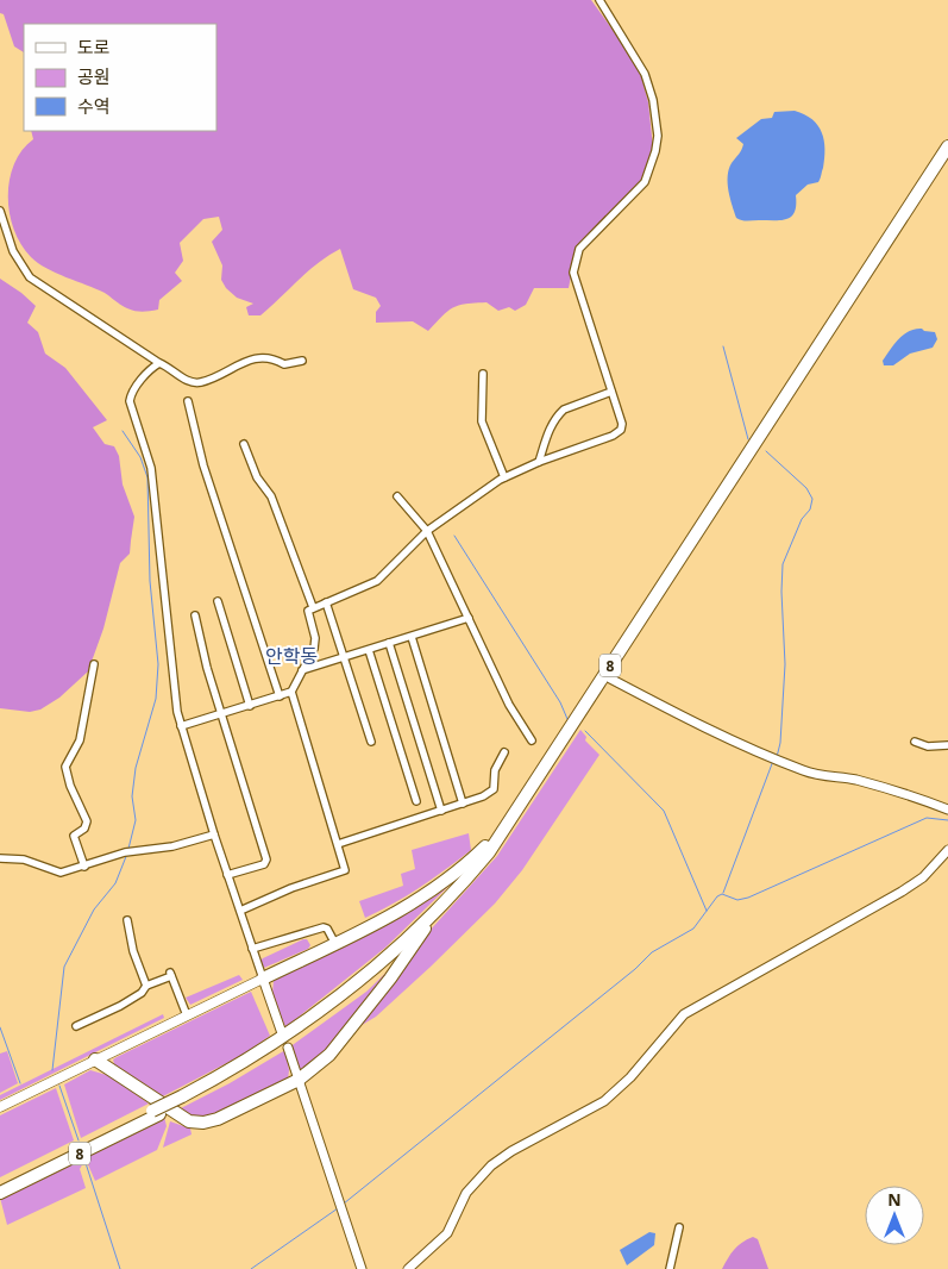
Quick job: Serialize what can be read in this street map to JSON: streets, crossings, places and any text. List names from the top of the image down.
{
  "streets": {
    "highway": ["8"]
  },
  "districts": ["안학동"],
  "legend": ["도로", "공원", "수역"],
  "north": "top"
}
